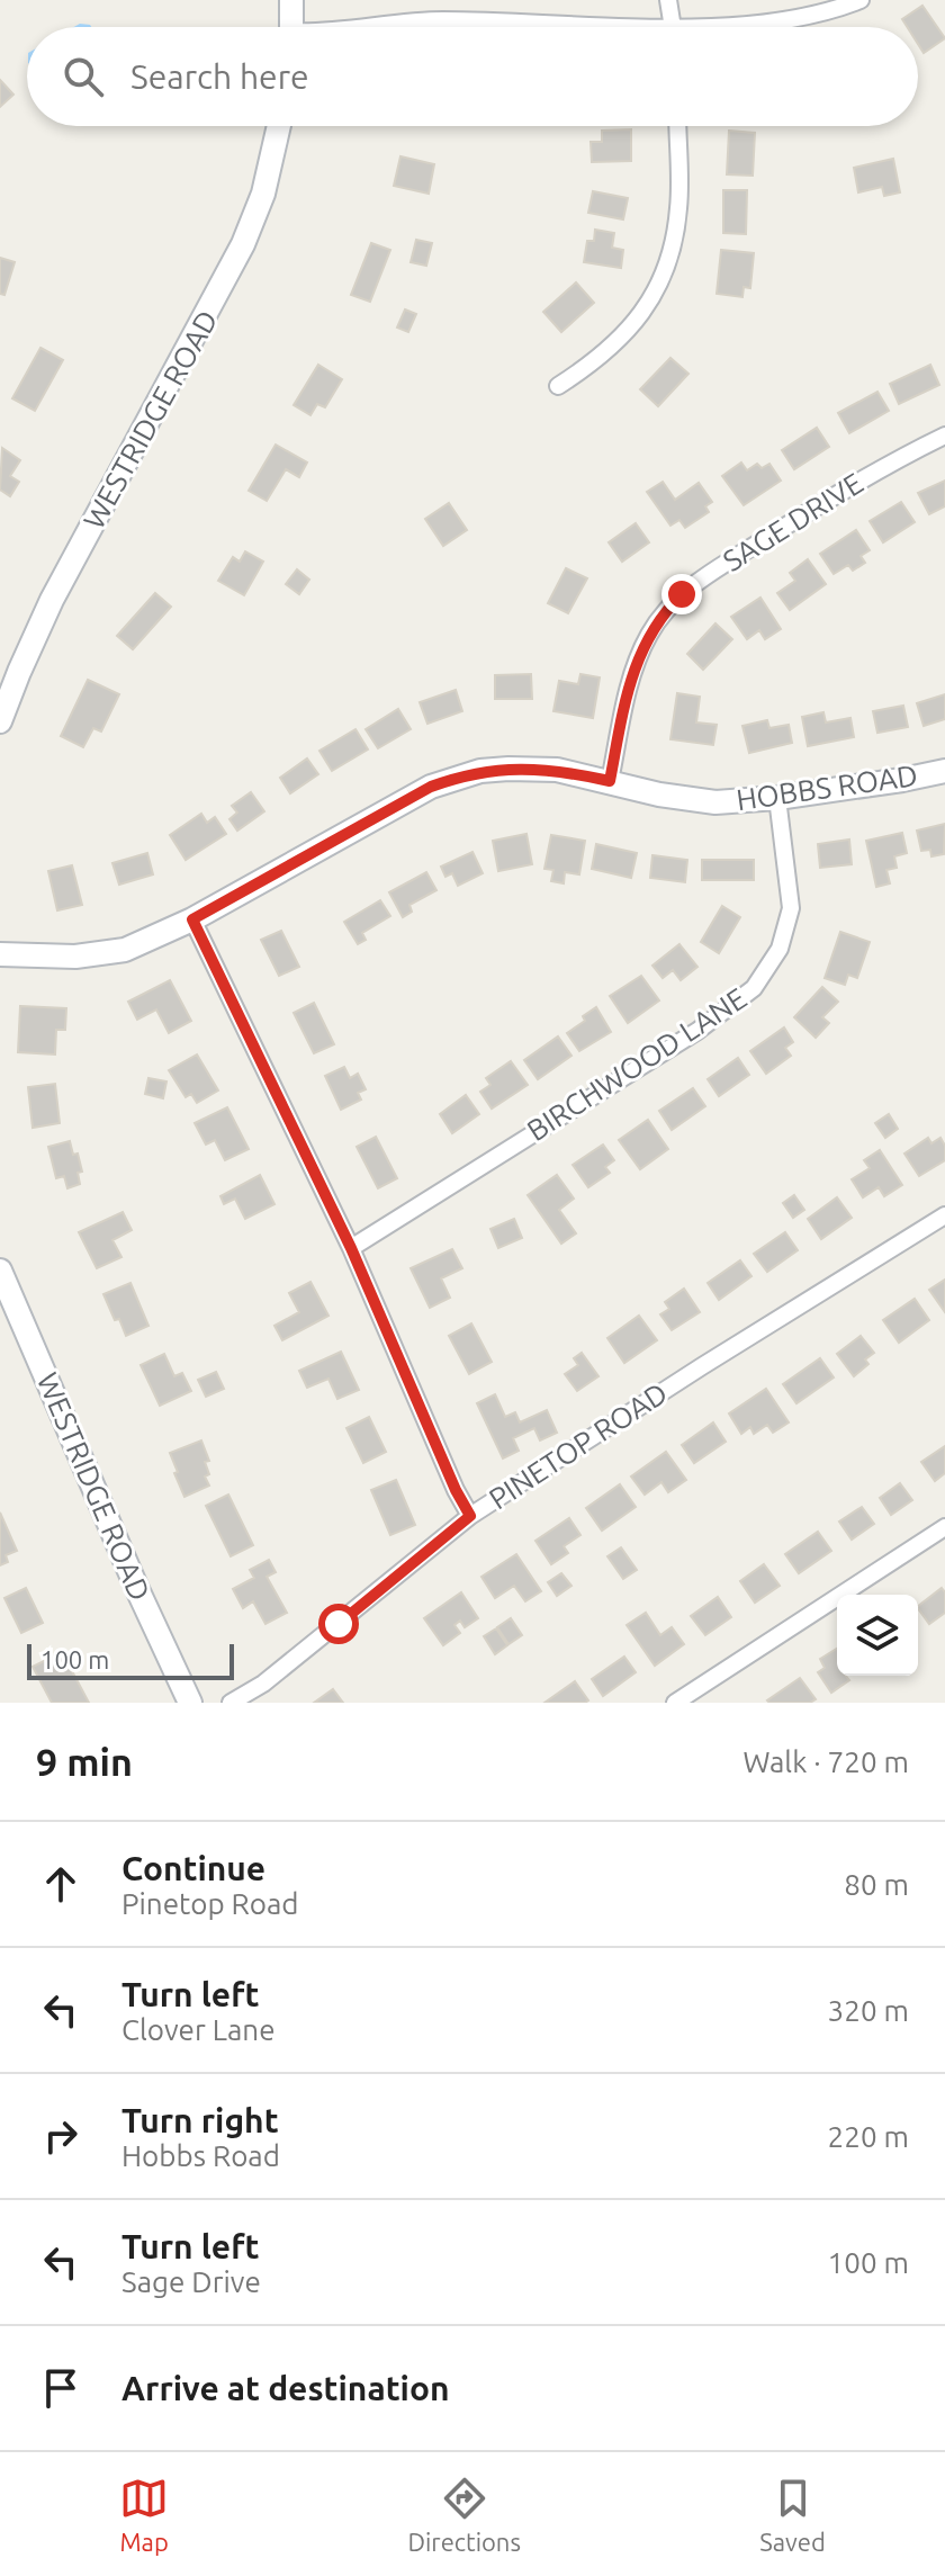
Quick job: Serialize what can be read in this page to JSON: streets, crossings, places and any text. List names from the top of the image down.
{
  "streets": {
    "main road": ["WESTRIDGE ROAD", "HOBBS ROAD"],
    "street": ["SAGE DRIVE", "BIRCHWOOD LANE", "PINETOP ROAD"]
  },
  "crossings": [
    ["SAGE DRIVE", "HOBBS ROAD"],
    ["HOBBS ROAD", "BIRCHWOOD LANE"]
  ],
  "scale_bar": "100 m",
  "page": {
    "search": "Search here",
    "scale": "100 m",
    "heading": ["9 min", "Walk · 720 m"],
    "list": [
      ["Continue", "Pinetop Road", "80 m"],
      ["Turn left", "Clover Lane", "320 m"],
      ["Turn right", "Hobbs Road", "220 m"],
      ["Turn left", "Sage Drive", "100 m"],
      "Arrive at destination"
    ],
    "nav": ["Map", "Directions", "Saved"]
  }
}
